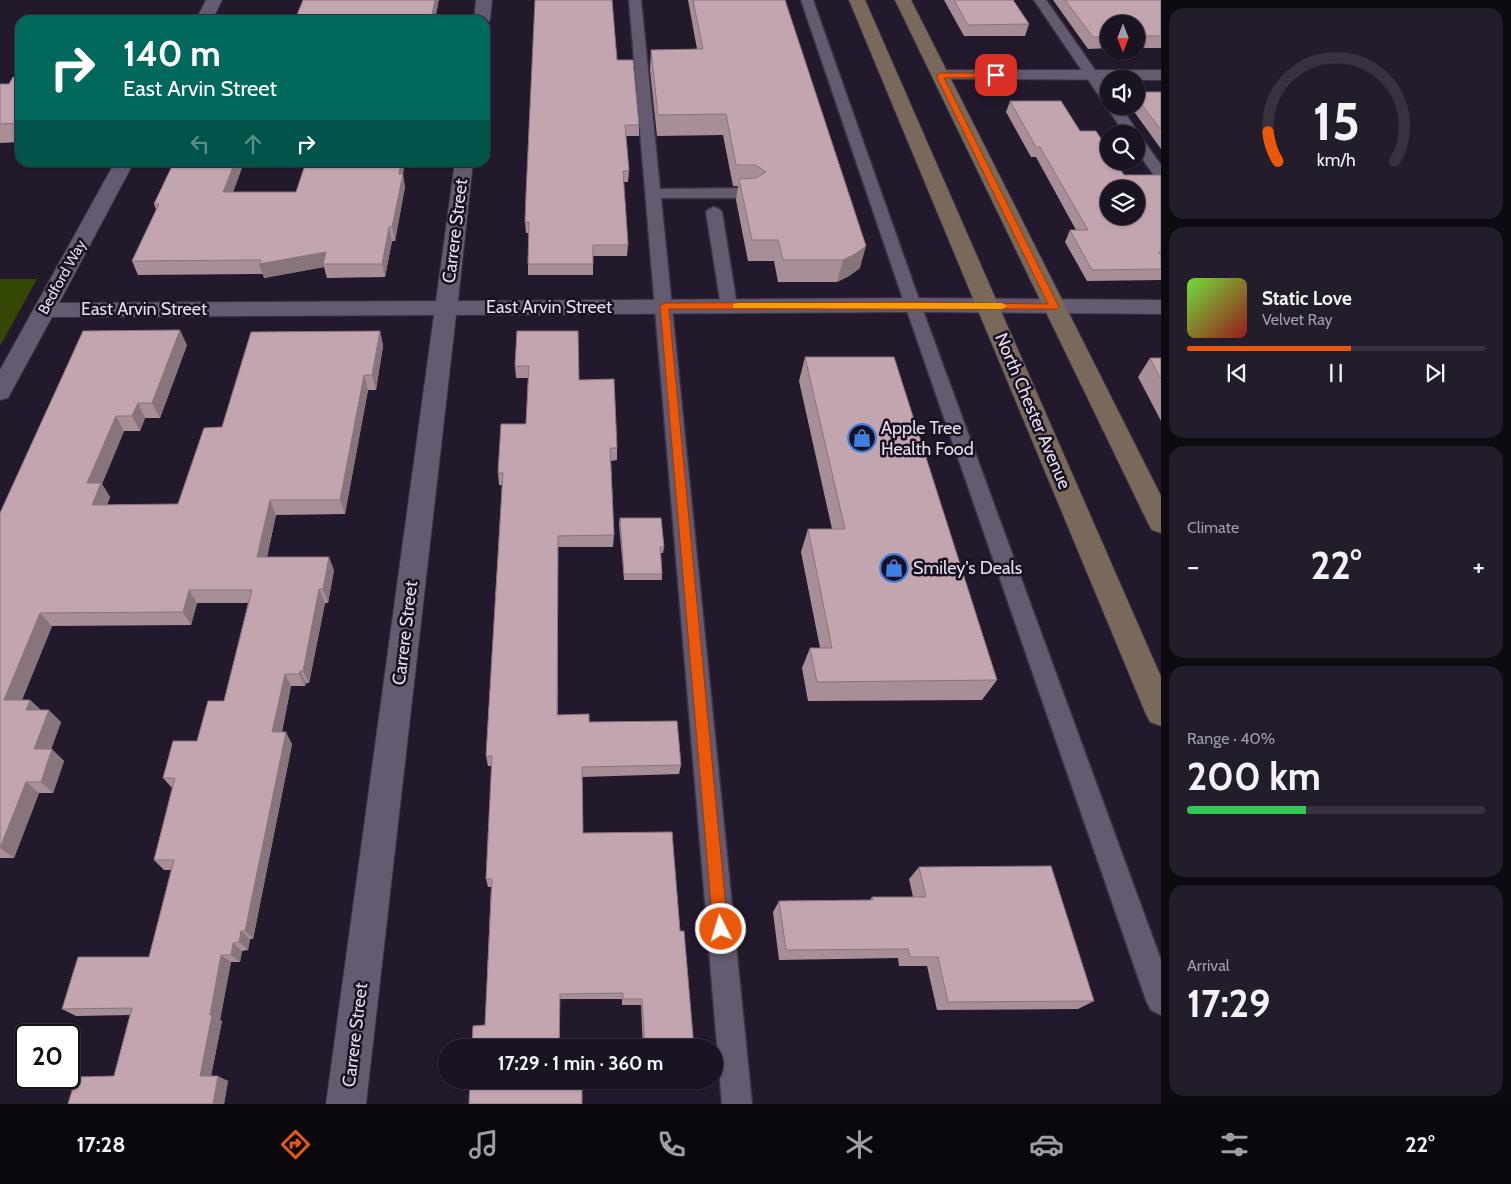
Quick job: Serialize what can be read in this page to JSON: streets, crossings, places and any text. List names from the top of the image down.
{
  "streets": {
    "main road": ["North Chester Avenue"],
    "street": ["Carrere Street", "Bedford Way", "East Arvin Street"]
  },
  "crossings": [
    ["Carrere Street", "East Arvin Street"],
    ["Bedford Way", "East Arvin Street"],
    ["East Arvin Street", "North Chester Avenue"]
  ],
  "places": {
    "shop": ["Apple Tree Health Food", "Smiley's Deals"]
  },
  "north": "bottom",
  "page": {
    "turn": ["140 m", "East Arvin Street"],
    "song": ["Static Love", "Velvet Ray"],
    "tile": [
      "Climate",
      ["Range · 40%", "200 km"],
      ["Arrival", "17:29"]
    ],
    "heat": ["−", "22°", "+"],
    "limit": "20",
    "trip": "17:29 · 1 min · 360 m",
    "tabs": ["17:28", "22°"],
    "gauge": ["15", "km/h"]
  }
}
